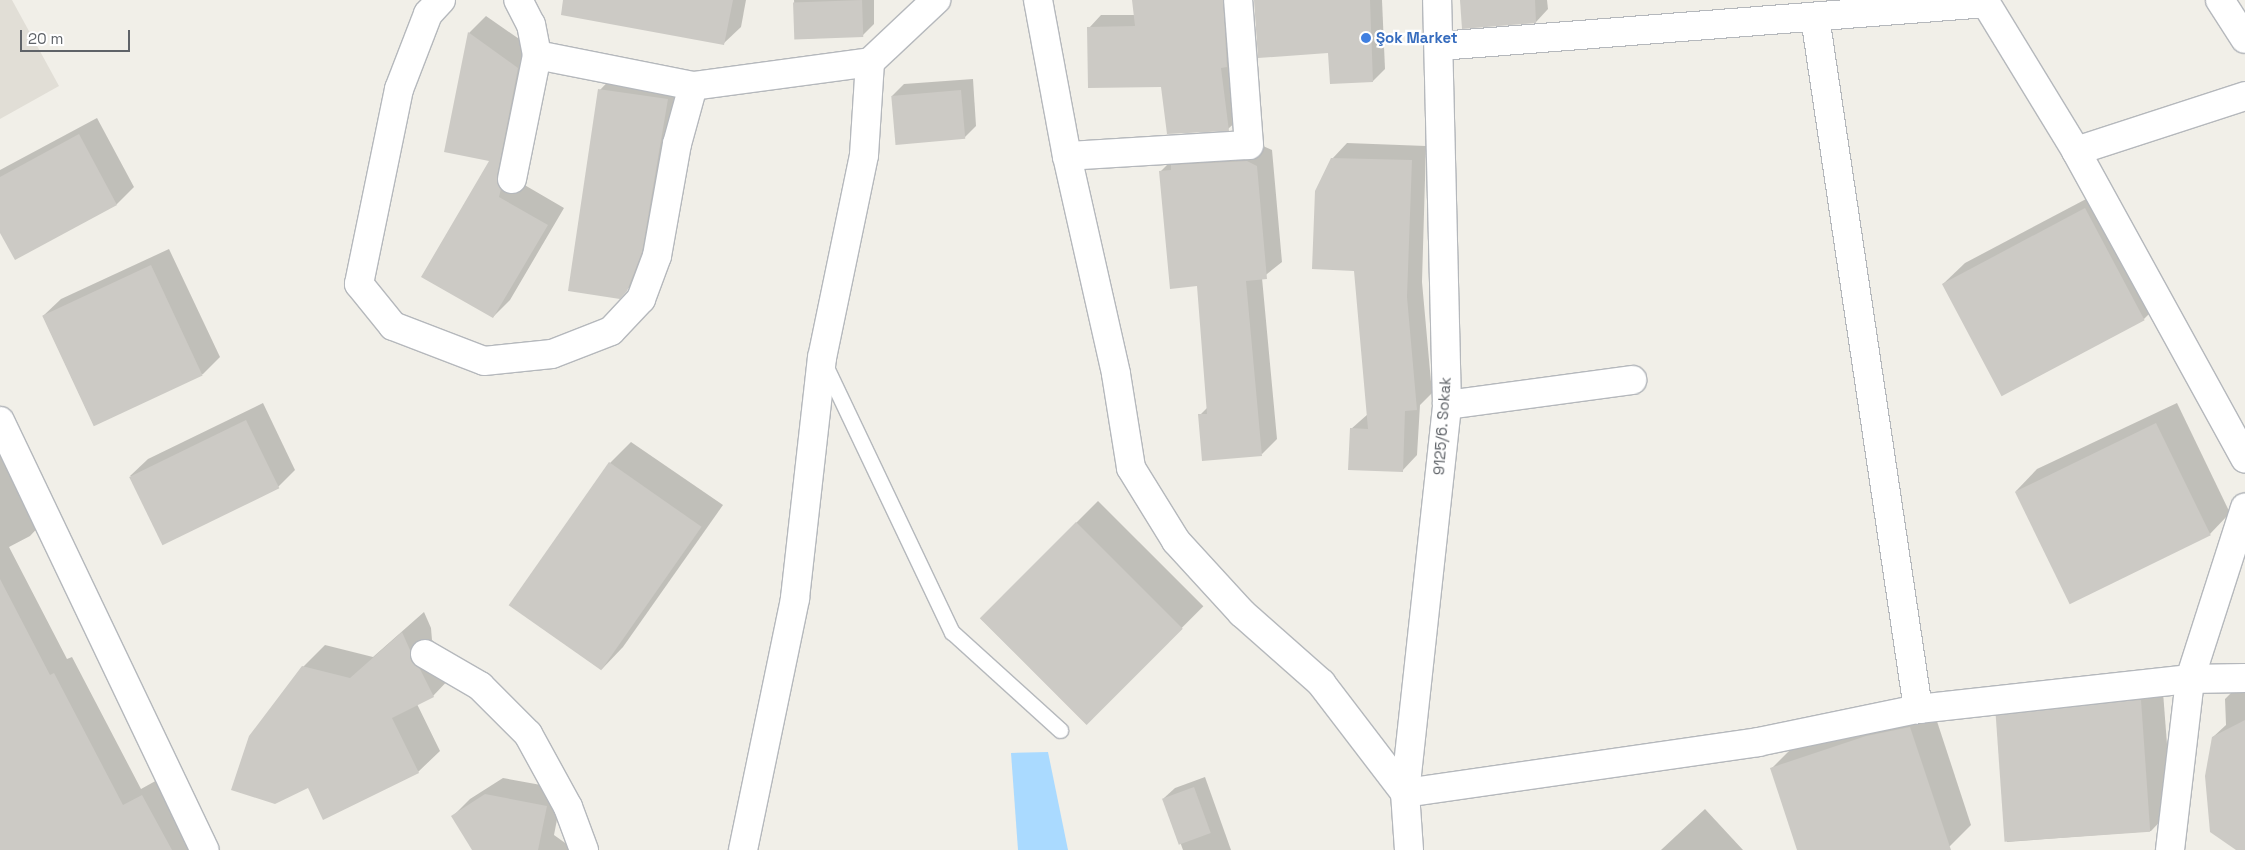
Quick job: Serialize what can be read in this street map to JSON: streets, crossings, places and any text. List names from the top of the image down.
{
  "streets": {
    "street": ["9125/6. Sokak"]
  },
  "places": ["Şok Market"],
  "scale_bar": "20 m"
}
